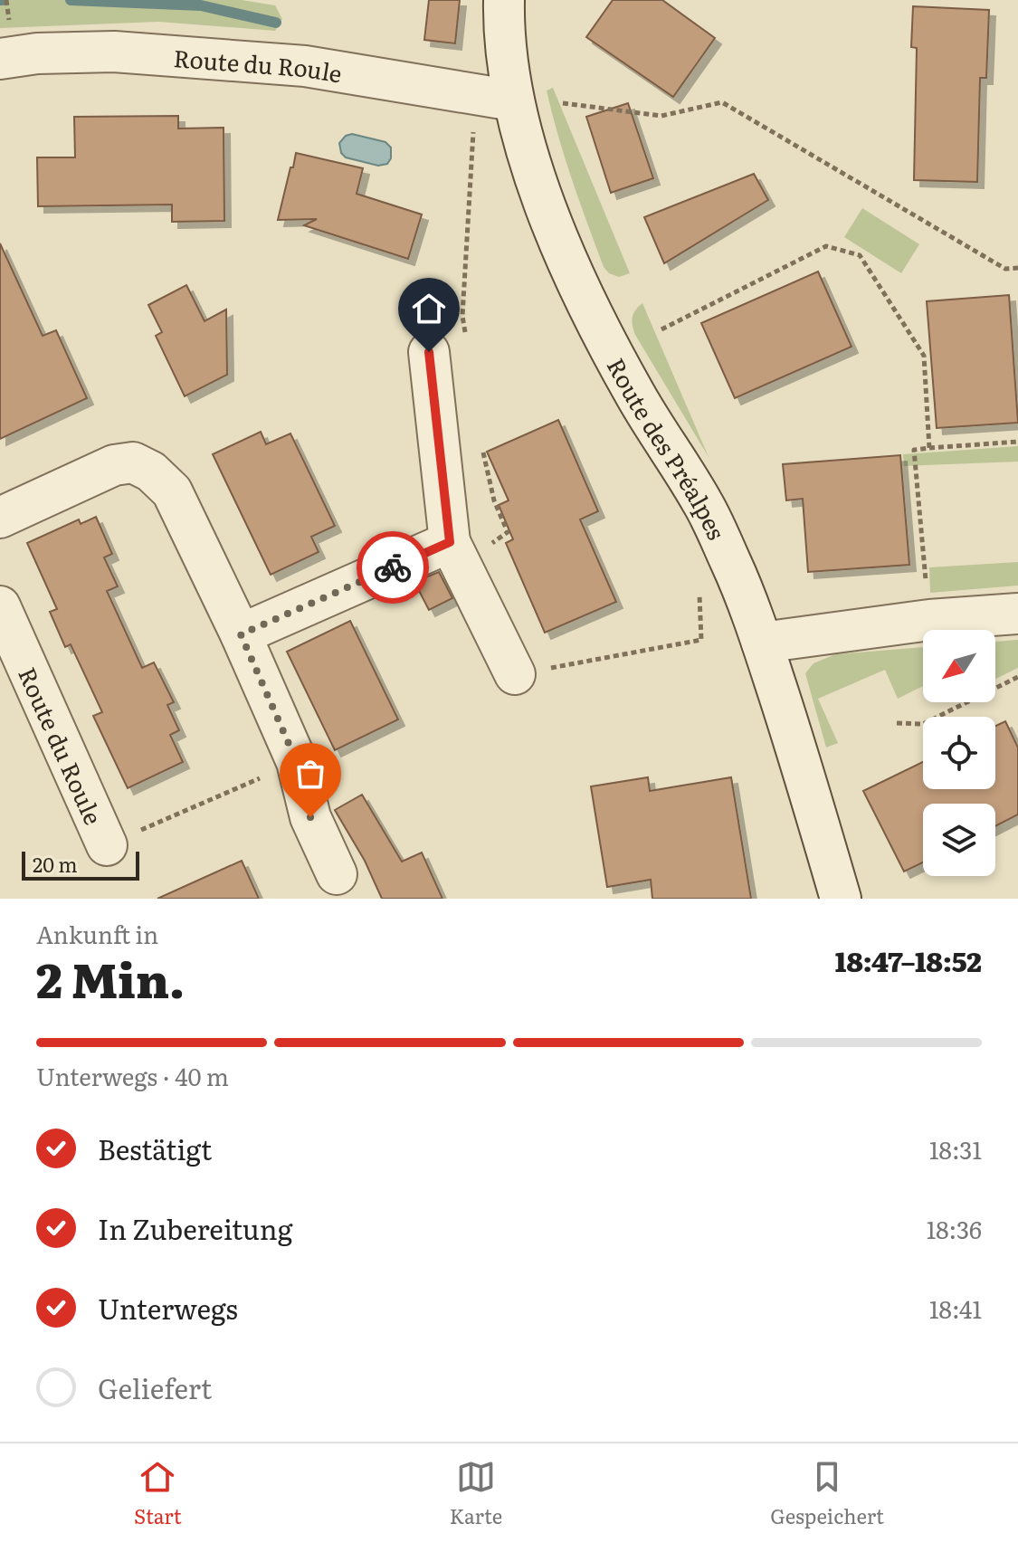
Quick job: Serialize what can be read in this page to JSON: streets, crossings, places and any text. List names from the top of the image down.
{
  "streets": {
    "street": ["Route du Roule", "Route des Préalpes"]
  },
  "crossings": [
    ["Route du Roule", "Route des Préalpes"]
  ],
  "scale_bar": "20 m",
  "north": "bottom left",
  "page": {
    "scale": "20 m",
    "heading": ["2 Min.", "Ankunft in", "18:47–18:52"],
    "bar": "Unterwegs · 40 m",
    "list": [
      ["Bestätigt", "18:31"],
      ["In Zubereitung", "18:36"],
      ["Unterwegs", "18:41"],
      "Geliefert"
    ],
    "tabs": ["Start", "Karte", "Gespeichert"]
  }
}
